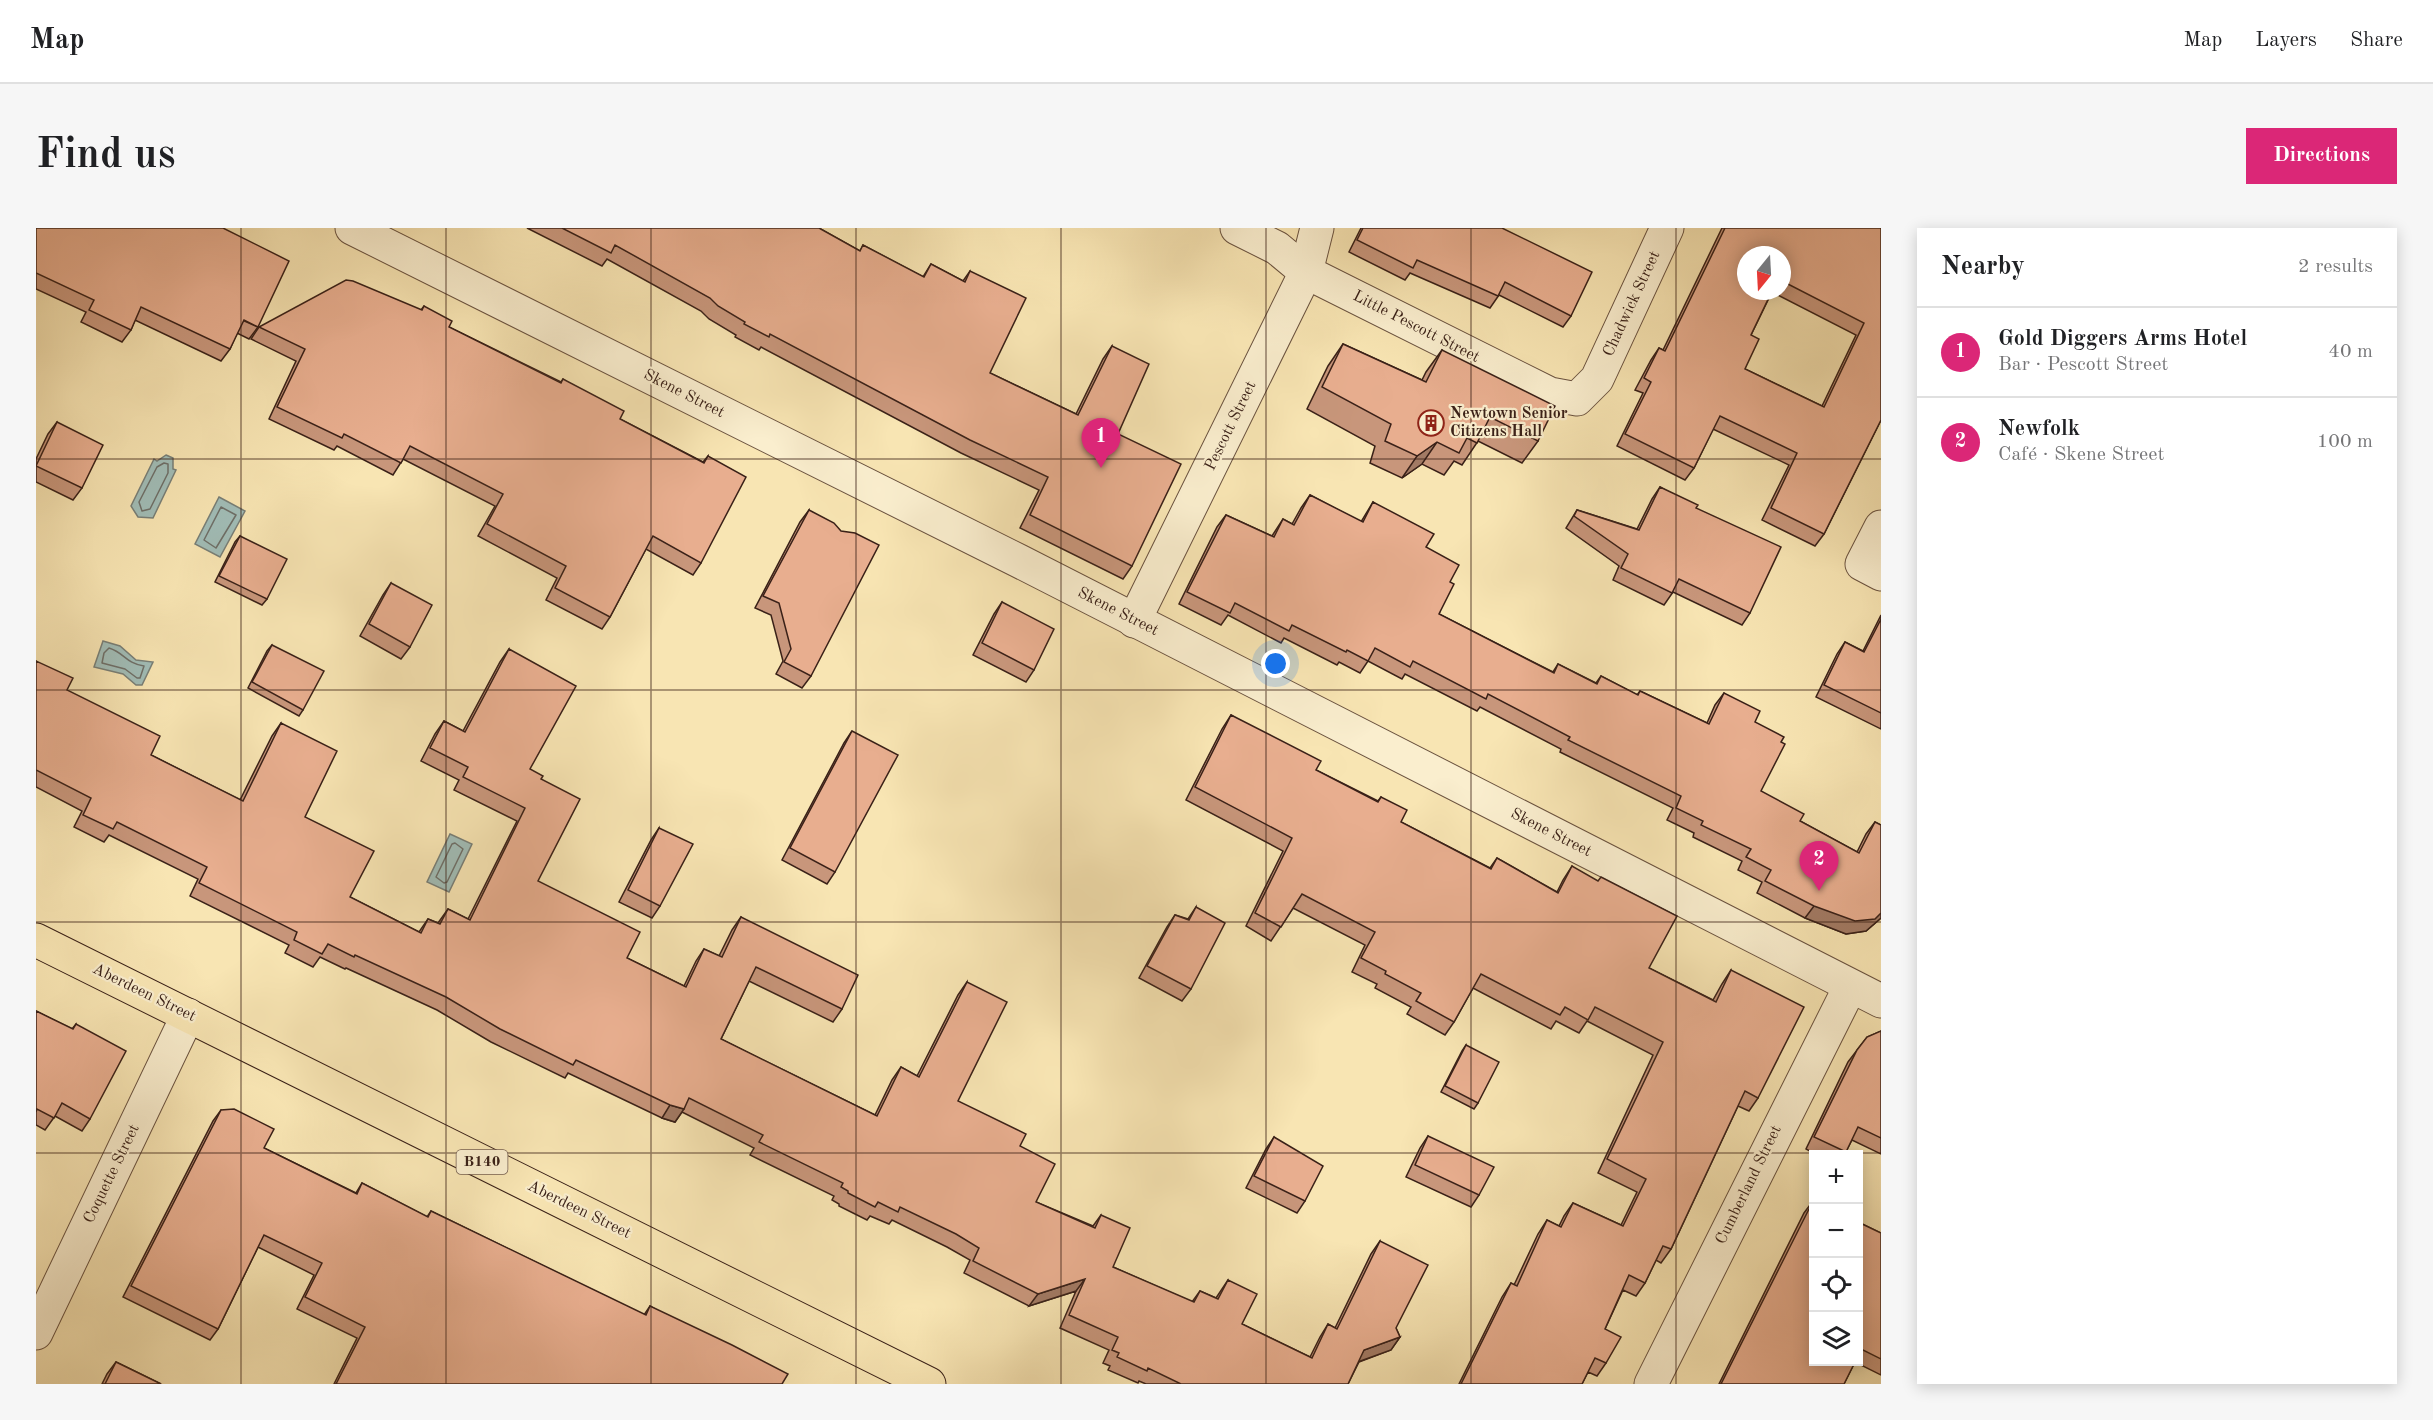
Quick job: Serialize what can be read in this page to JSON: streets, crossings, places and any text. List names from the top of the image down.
{
  "streets": {
    "main road": ["Aberdeen Street", "B140"],
    "street": [
      "Chadwick Street",
      "Little Pescott Street",
      "Skene Street",
      "Pescott Street",
      "Coquette Street",
      "Cumberland Street"
    ]
  },
  "crossings": [
    ["Chadwick Street", "Little Pescott Street"],
    ["Little Pescott Street", "Pescott Street"],
    ["Skene Street", "Pescott Street"],
    ["Skene Street", "Cumberland Street"],
    ["Aberdeen Street", "Coquette Street"]
  ],
  "places": {
    "building": ["Newtown Senior Citizens Hall"]
  },
  "north": "bottom",
  "page": {
    "header": "Map",
    "nav": ["Map", "Layers", "Share"],
    "buttons": "Directions",
    "title": "Find us",
    "heading": ["Nearby", "2 results"],
    "list": [
      {
        "mark": "1",
        "name": "Gold Diggers Arms Hotel",
        "note": "Bar · Pescott Street",
        "value": "40 m"
      },
      {
        "mark": "2",
        "name": "Newfolk",
        "note": "Café · Skene Street",
        "value": "100 m"
      }
    ],
    "pins": ["1", "2"],
    "map_buttons": ["+", "−"]
  }
}
